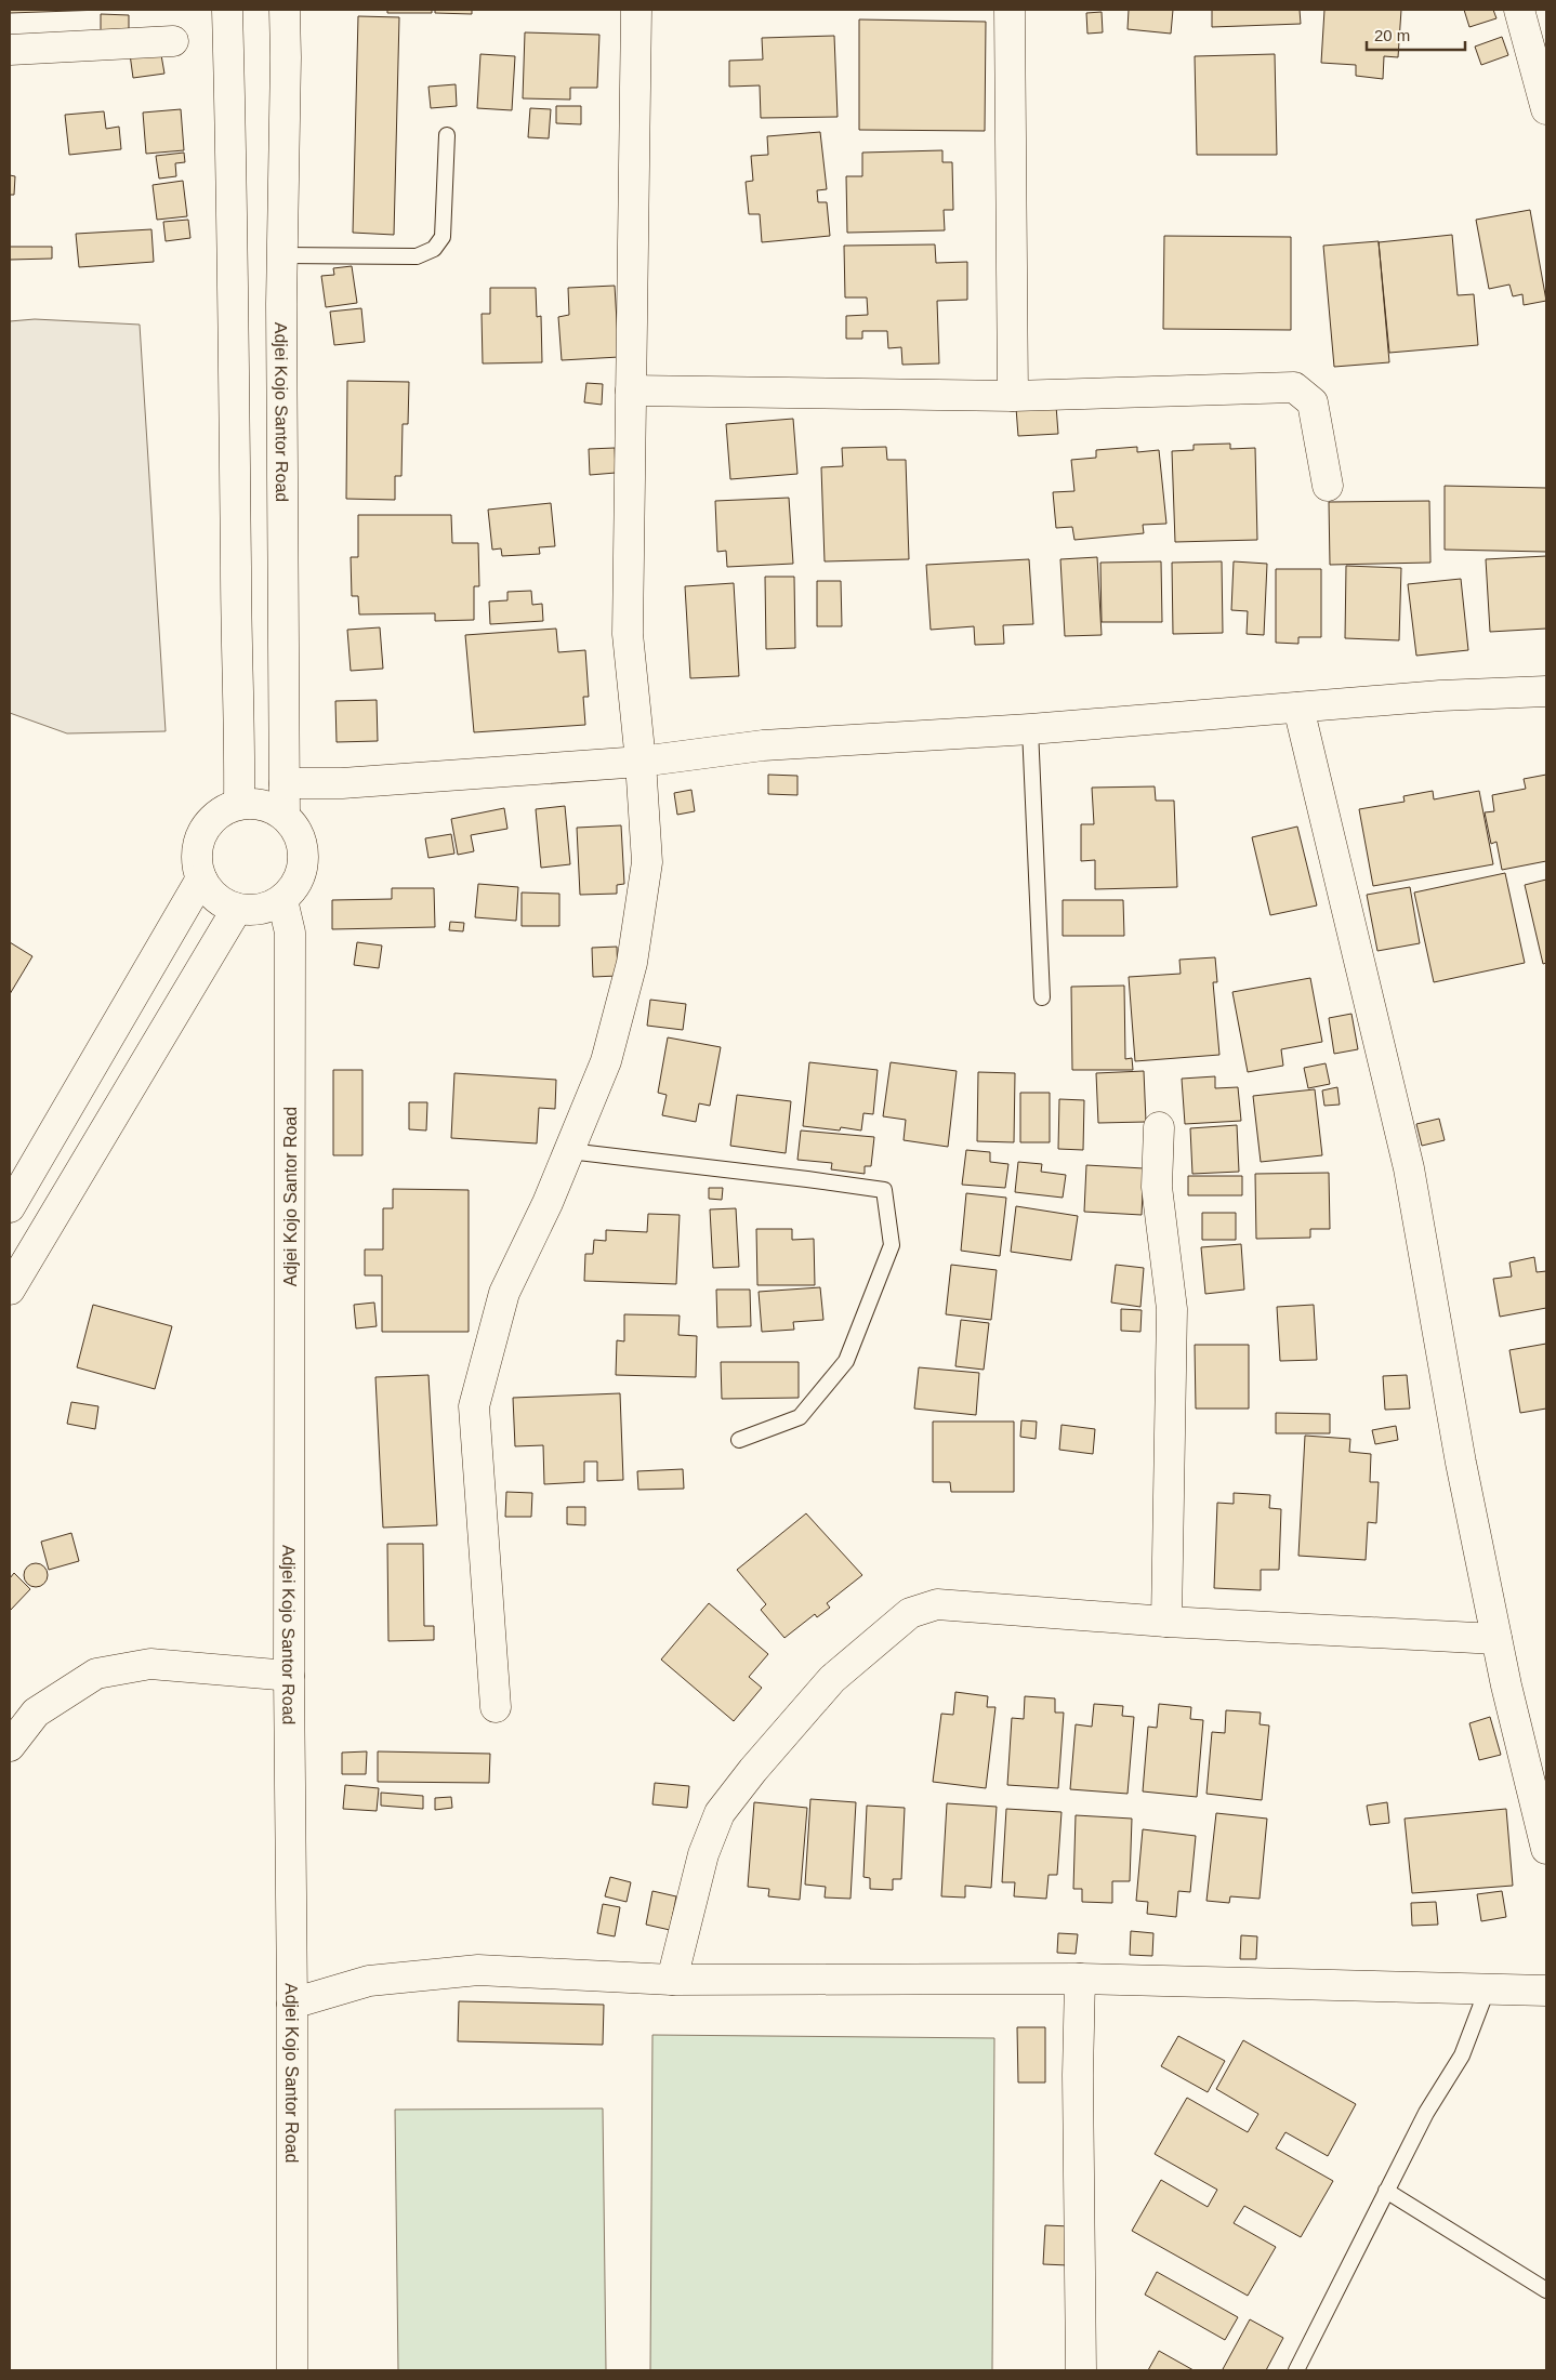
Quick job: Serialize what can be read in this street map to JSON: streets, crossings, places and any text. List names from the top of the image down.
{
  "streets": {
    "street": ["Adjei Kojo Santor Road"]
  },
  "scale_bar": "20 m"
}
